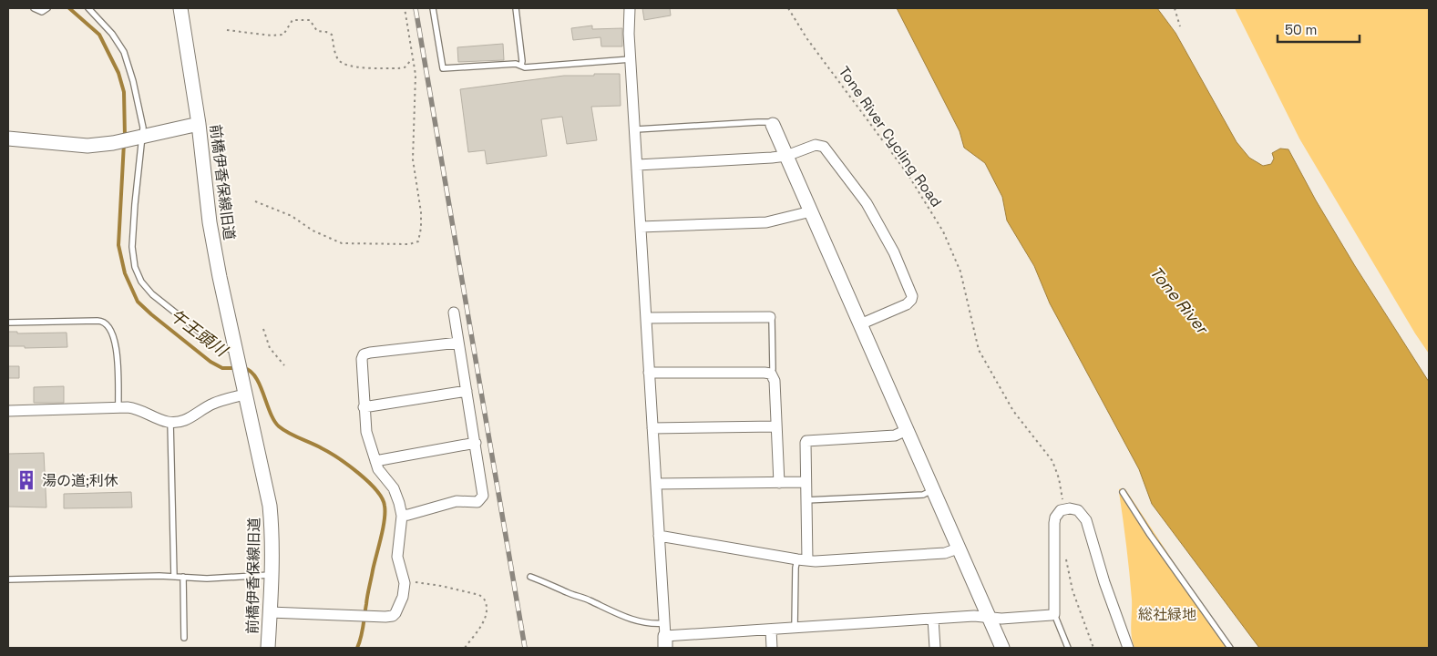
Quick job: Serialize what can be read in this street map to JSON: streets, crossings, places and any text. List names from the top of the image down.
{
  "streets": {
    "street": ["前橋伊香保線旧道"],
    "path": ["Tone River Cycling Road"]
  },
  "water": ["Tone River", "午王頭川"],
  "parks": ["総社緑地"],
  "places": {
    "building": ["湯の道;利休"]
  },
  "scale_bar": "50 m"
}
